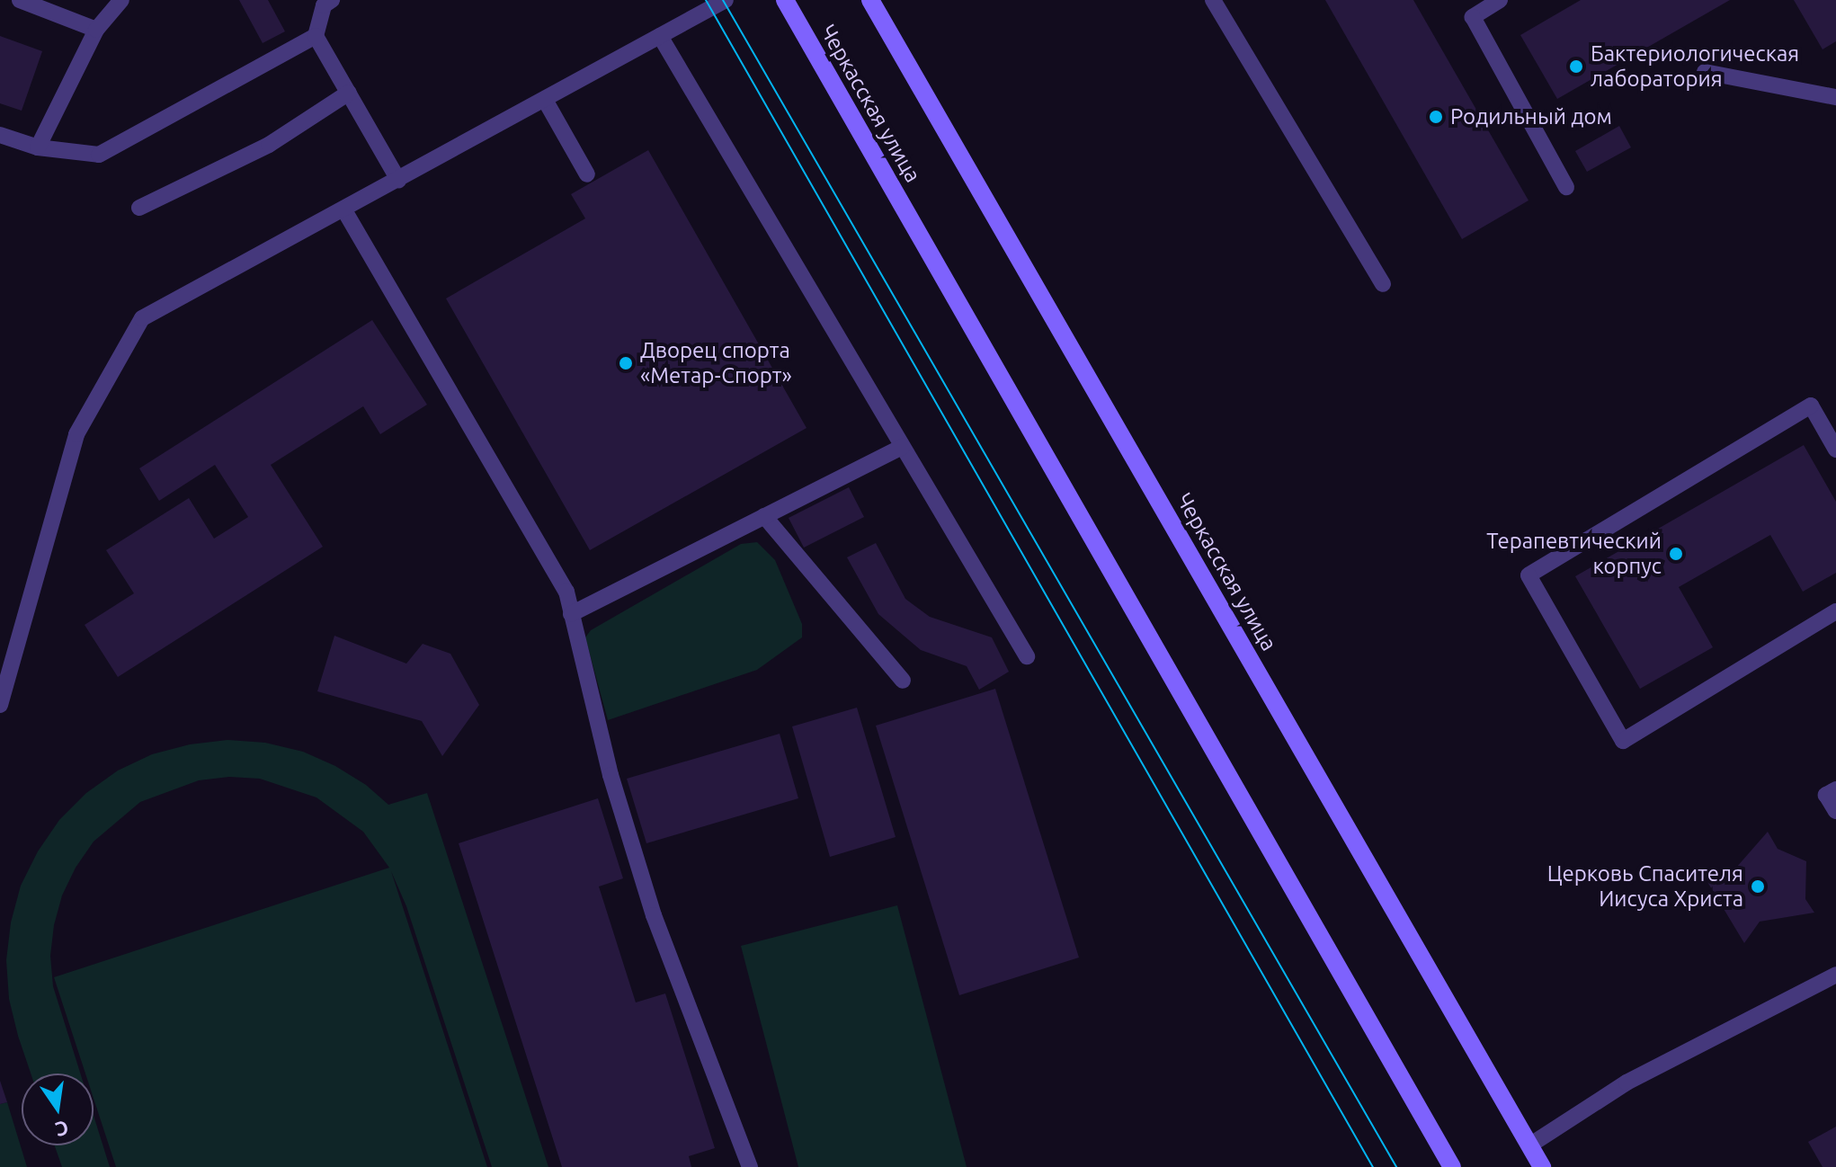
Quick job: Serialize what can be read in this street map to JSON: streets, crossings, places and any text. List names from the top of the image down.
{
  "streets": {
    "main road": ["Черкасская улица"]
  },
  "places": [
    "Бактериологическая лаборатория",
    "Родильный дом",
    "Дворец спорта «Метар-Спорт»",
    "Терапевтический корпус",
    "Церковь Спасителя Иисуса Христа"
  ],
  "north": "bottom"
}
